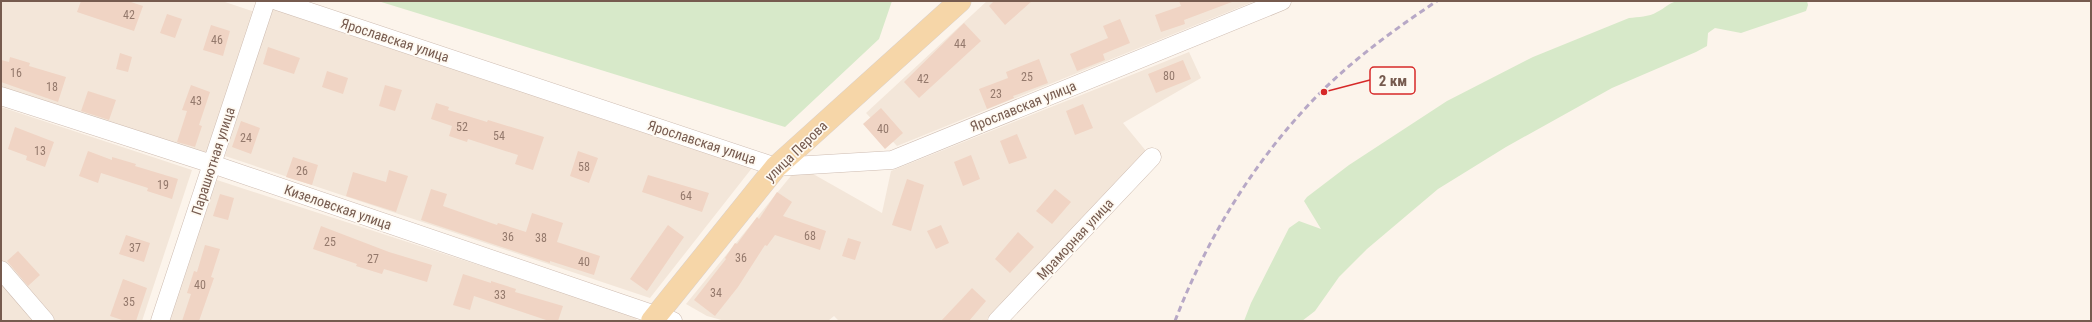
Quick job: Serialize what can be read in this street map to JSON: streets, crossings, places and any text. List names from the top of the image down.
{
  "streets": {
    "main road": ["улица Перова"],
    "street": [
      "Ярославская улица",
      "Парашютная улица",
      "Кизеловская улица",
      "Мраморная улица"
    ]
  },
  "crossings": [
    ["Ярославская улица", "улица Перова"],
    ["улица Перова", "Кизеловская улица"],
    ["Парашютная улица", "Кизеловская улица"]
  ],
  "places": ["2 км"],
  "house_numbers": [
    "42",
    "46",
    "44",
    "16",
    "80",
    "25",
    "42",
    "18",
    "23",
    "43",
    "52",
    "40",
    "54",
    "24",
    "13",
    "58",
    "26",
    "19",
    "64",
    "68",
    "36",
    "38",
    "25",
    "37",
    "36",
    "27",
    "40",
    "40",
    "34",
    "33",
    "35"
  ]
}
